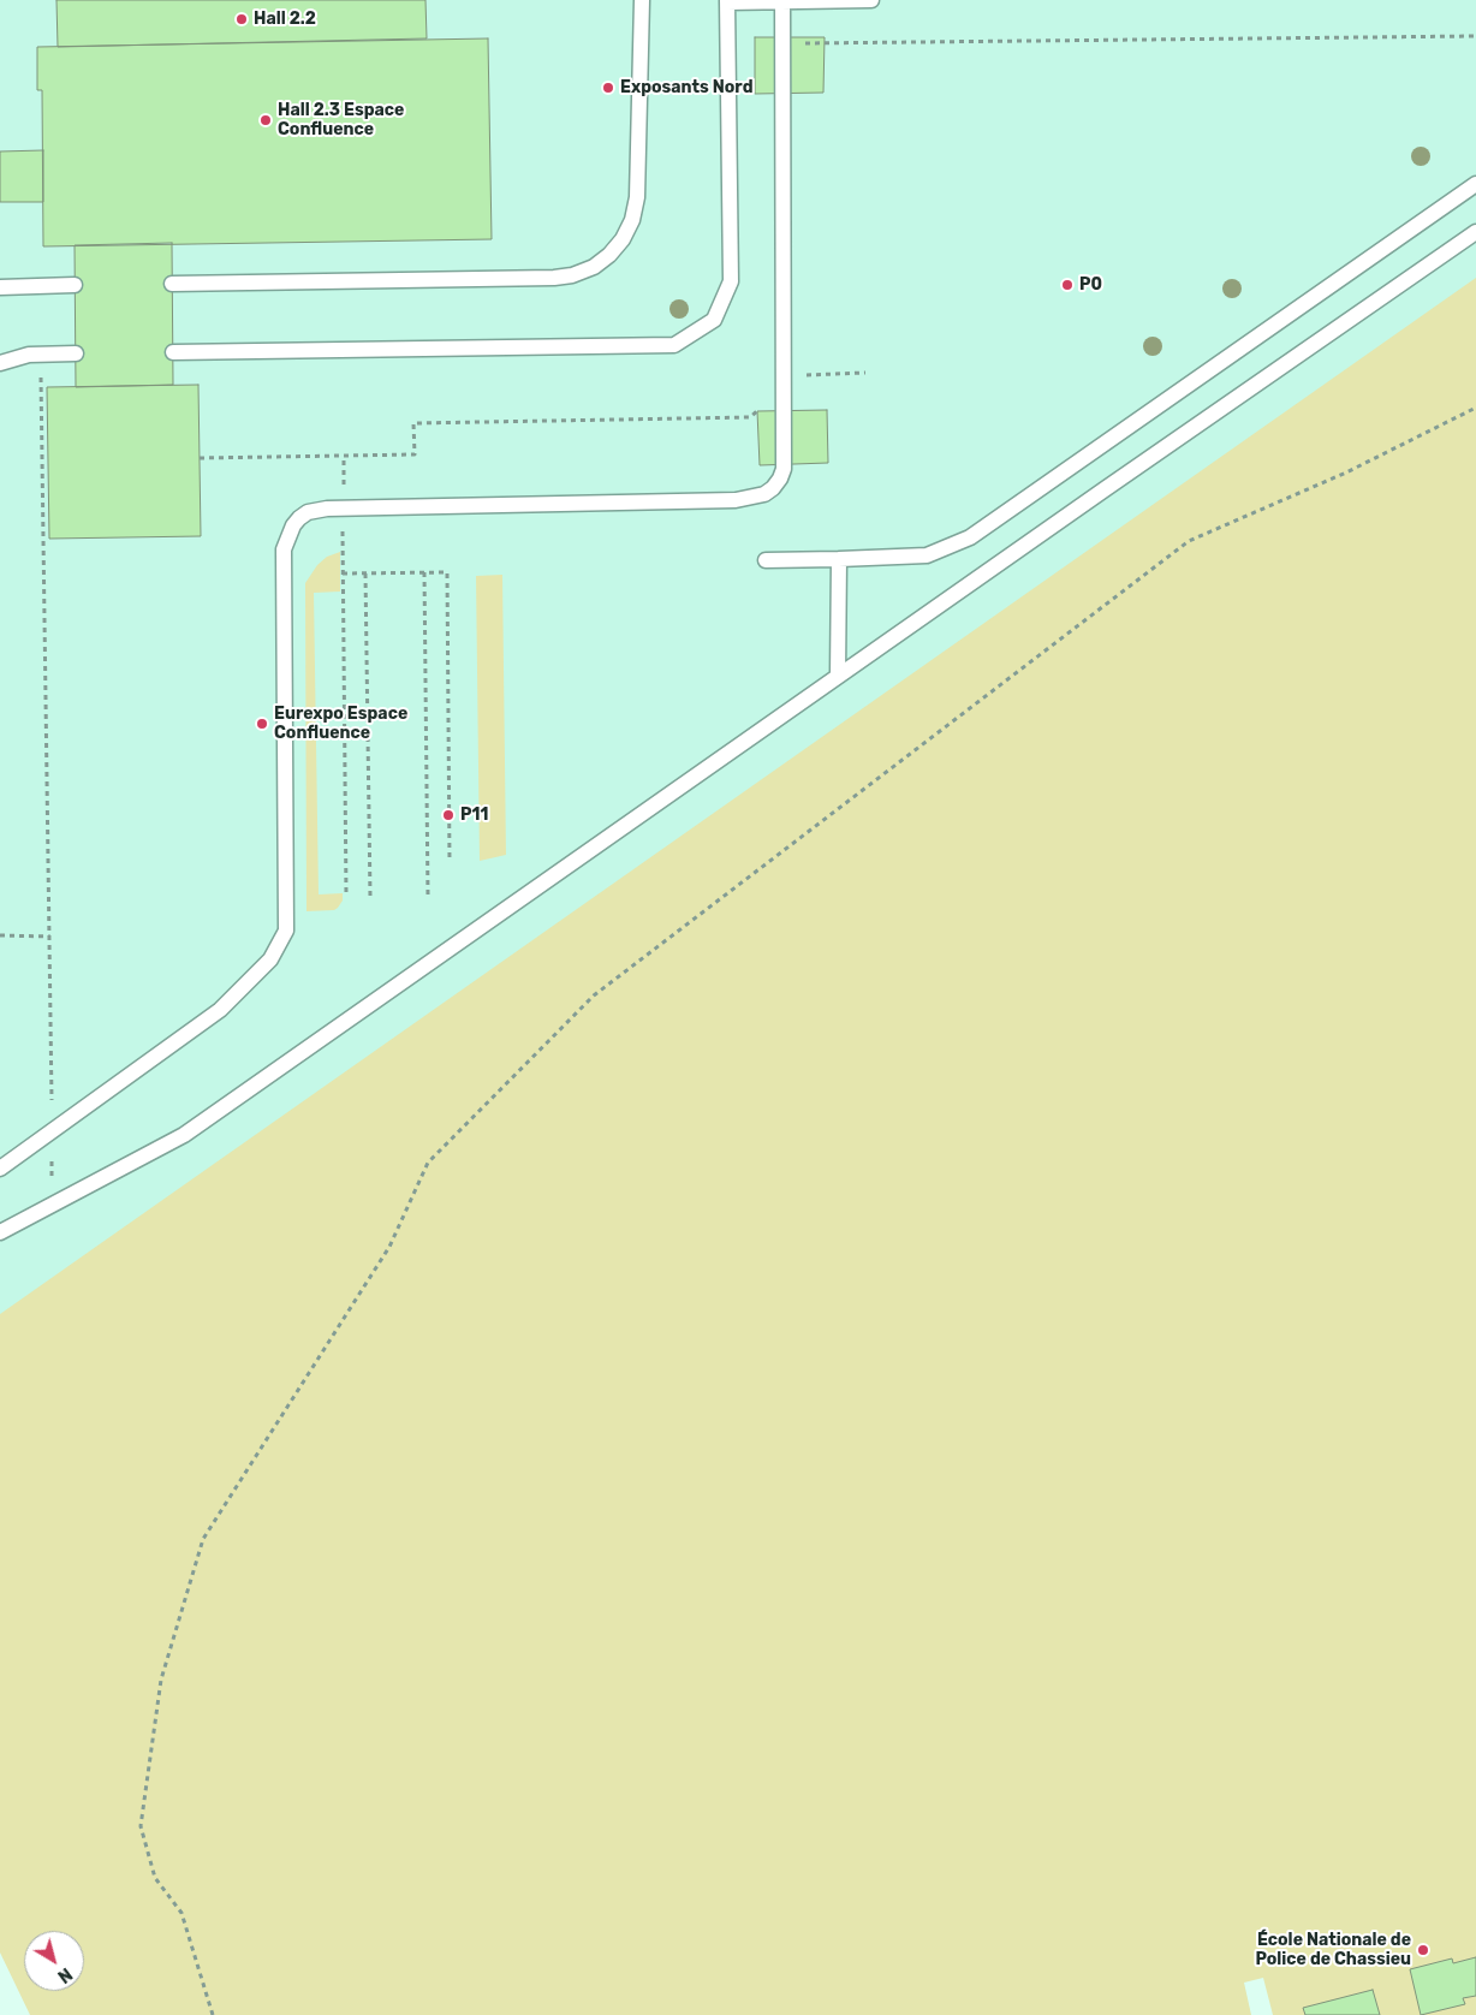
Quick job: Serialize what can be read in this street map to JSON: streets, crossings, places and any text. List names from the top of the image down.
{
  "places": [
    "Hall 2.2",
    "Exposants Nord",
    "Hall 2.3 Espace Confluence",
    "P0",
    "Eurexpo Espace Confluence",
    "P11",
    "École Nationale de Police de Chassieu"
  ],
  "north": "bottom right"
}
